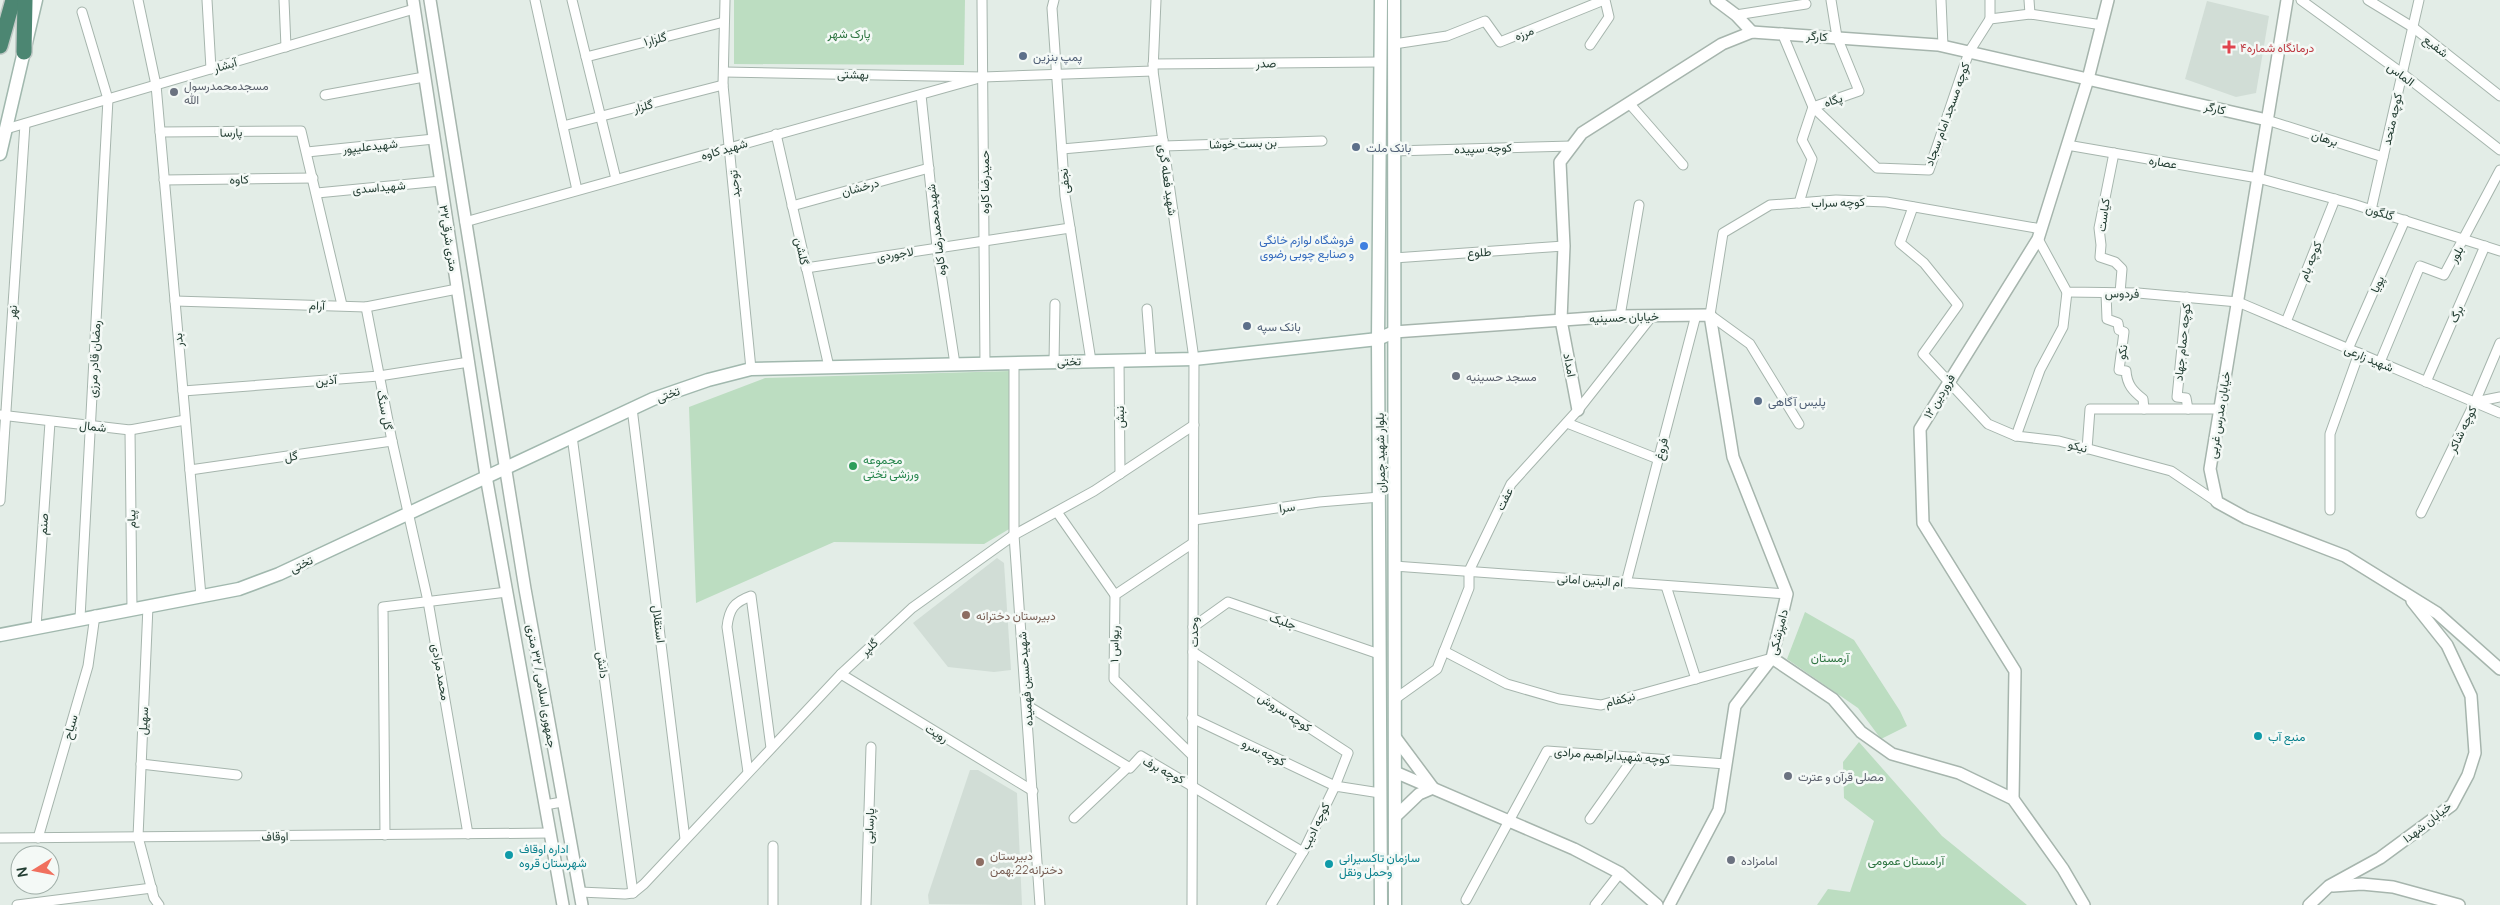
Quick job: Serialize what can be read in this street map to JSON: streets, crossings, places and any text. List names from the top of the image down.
{
  "streets": {
    "main road": ["تختی", "بلوار شهید چمران"],
    "street": [
      "مرزه",
      "کارگر",
      "گلزار۱",
      "شفیع",
      "صدر",
      "آبشار",
      "بهشتی",
      "الماس",
      "پگاه",
      "گلزار",
      "کوچه مسجد امام سجاد",
      "کوچه متحد",
      "پارسا",
      "برهان",
      "بن بست خوشا",
      "شهیدعلیپور",
      "کوچه سپیده",
      "شهید کاوه",
      "عصاره",
      "کاوه",
      "شهید فعله گری",
      "نجفی",
      "حمیدرضا کاوه",
      "توحید",
      "شهیداسدی",
      "درخشان",
      "کوچه سراب",
      "گلگون",
      "کیاست",
      "شهیدمحمدرضا کاوه",
      "متری شرقی۳۲",
      "گلشن",
      "طلوع",
      "لاجوردی",
      "بلور",
      "کوچه بام",
      "پویا",
      "فردوس",
      "آرام",
      "نهر",
      "برگ",
      "خیابان حسینیه",
      "بدر",
      "کوچه حمام جهاد",
      "نکو",
      "شهید زارعی",
      "رمضان قادر مرزی",
      "امداد",
      "آذین",
      "۱۲ فروردین",
      "گل سنگ",
      "خیابان مدرس غربی",
      "نبش",
      "شمال",
      "کوچه شاکر",
      "نیکو",
      "فروغ",
      "گل",
      "عفت",
      "سرا",
      "پیام",
      "صنم",
      "ام البنین امانی",
      "جلبک",
      "استقلال",
      "وحدت",
      "دامپزشکی",
      "ریواس ۱",
      "گلپر",
      "دانش",
      "محمد مرادی",
      "شهیدحسین فهمیده",
      "جمهوری اسلامی / ۳۲ متری",
      "نیکفام",
      "کوچه سروش",
      "سهیل",
      "سیاح",
      "رویت",
      "کوچه سرو",
      "کوچه شهیدابراهیم مرادی",
      "کوچه برف",
      "خیابان شهدا",
      "پارسایی",
      "کوچه ادیب",
      "اوقاف"
    ]
  },
  "crossings": [
    ["مرزه", "بلوار شهید چمران"],
    ["کارگر", "پگاه"],
    ["کارگر", "کوچه مسجد امام سجاد"],
    ["کارگر", "برهان"],
    ["کارگر", "کوچه سپیده"],
    ["کارگر", "طلوع"],
    ["کارگر", "خیابان حسینیه"],
    ["کارگر", "امداد"],
    ["کارگر", "۱۲ فروردین"],
    ["کارگر", "خیابان مدرس غربی"],
    ["گلزار۱", "توحید"],
    ["شفیع", "کوچه متحد"],
    ["صدر", "بهشتی"],
    ["صدر", "شهید کاوه"],
    ["صدر", "شهید فعله گری"],
    ["صدر", "نجفی"],
    ["صدر", "حمیدرضا کاوه"],
    ["صدر", "بلوار شهید چمران"],
    ["آبشار", "متری شرقی۳۲"],
    ["آبشار", "نهر"],
    ["آبشار", "بدر"],
    ["آبشار", "رمضان قادر مرزی"],
    ["بهشتی", "شهید کاوه"],
    ["بهشتی", "حمیدرضا کاوه"],
    ["بهشتی", "توحید"],
    ["الماس", "کوچه متحد"],
    ["پگاه", "کوچه مسجد امام سجاد"],
    ["پگاه", "کوچه سراب"],
    ["گلزار", "توحید"],
    ["کوچه متحد", "برهان"],
    ["کوچه متحد", "گلگون"],
    ["پارسا", "شهیدعلیپور"],
    ["پارسا", "بدر"],
    ["برهان", "خیابان مدرس غربی"],
    ["بن بست خوشا", "شهید فعله گری"],
    ["بن بست خوشا", "نجفی"],
    ["شهیدعلیپور", "متری شرقی۳۲"],
    ["کوچه سپیده", "بلوار شهید چمران"],
    ["شهید کاوه", "حمیدرضا کاوه"],
    ["شهید کاوه", "توحید"],
    ["شهید کاوه", "شهیدمحمدرضا کاوه"],
    ["شهید کاوه", "متری شرقی۳۲"],
    ["شهید کاوه", "گلشن"],
    ["عصاره", "گلگون"],
    ["عصاره", "کیاست"],
    ["عصاره", "۱۲ فروردین"],
    ["عصاره", "خیابان مدرس غربی"],
    ["کاوه", "بدر"],
    ["شهید فعله گری", "تختی"],
    ["شهید فعله گری", "وحدت"],
    ["نجفی", "لاجوردی"],
    ["نجفی", "تختی"],
    ["حمیدرضا کاوه", "لاجوردی"],
    ["حمیدرضا کاوه", "تختی"],
    ["توحید", "تختی"],
    ["شهیداسدی", "متری شرقی۳۲"],
    ["درخشان", "شهیدمحمدرضا کاوه"],
    ["درخشان", "گلشن"],
    ["کوچه سراب", "خیابان حسینیه"],
    ["کوچه سراب", "۱۲ فروردین"],
    ["کوچه سراب", "نیکو"],
    ["کوچه سراب", "دامپزشکی"],
    ["گلگون", "بلور"],
    ["گلگون", "کوچه بام"],
    ["گلگون", "پویا"],
    ["گلگون", "برگ"],
    ["گلگون", "خیابان مدرس غربی"],
    ["کیاست", "فردوس"],
    ["شهیدمحمدرضا کاوه", "لاجوردی"],
    ["شهیدمحمدرضا کاوه", "تختی"],
    ["متری شرقی۳۲", "آرام"],
    ["متری شرقی۳۲", "تختی"],
    ["متری شرقی۳۲", "آذین"],
    ["متری شرقی۳۲", "جمهوری اسلامی / ۳۲ متری"],
    ["گلشن", "لاجوردی"],
    ["گلشن", "تختی"],
    ["طلوع", "بلوار شهید چمران"],
    ["بلور", "شهید زارعی"],
    ["کوچه بام", "شهید زارعی"],
    ["پویا", "شهید زارعی"],
    ["فردوس", "کوچه حمام جهاد"],
    ["فردوس", "نکو"],
    ["فردوس", "شهید زارعی"],
    ["فردوس", "خیابان مدرس غربی"],
    ["آرام", "بدر"],
    ["آرام", "گل سنگ"],
    ["نهر", "شمال"],
    ["برگ", "شهید زارعی"],
    ["خیابان حسینیه", "تختی"],
    ["خیابان حسینیه", "امداد"],
    ["خیابان حسینیه", "فروغ"],
    ["خیابان حسینیه", "بلوار شهید چمران"],
    ["خیابان حسینیه", "عفت"],
    ["خیابان حسینیه", "دامپزشکی"],
    ["بدر", "تختی"],
    ["بدر", "آذین"],
    ["بدر", "شمال"],
    ["بدر", "گل"],
    ["شهید زارعی", "خیابان مدرس غربی"],
    ["شهید زارعی", "کوچه شاکر"],
    ["رمضان قادر مرزی", "تختی"],
    ["رمضان قادر مرزی", "شمال"],
    ["تختی", "گل سنگ"],
    ["تختی", "نبش"],
    ["تختی", "بلوار شهید چمران"],
    ["تختی", "پیام"],
    ["تختی", "صنم"],
    ["تختی", "استقلال"],
    ["تختی", "وحدت"],
    ["تختی", "دانش"],
    ["تختی", "محمد مرادی"],
    ["تختی", "شهیدحسین فهمیده"],
    ["تختی", "جمهوری اسلامی / ۳۲ متری"],
    ["تختی", "سهیل"],
    ["تختی", "سیاح"],
    ["امداد", "عفت"],
    ["آذین", "گل سنگ"],
    ["۱۲ فروردین", "نیکو"],
    ["گل سنگ", "گل"],
    ["گل سنگ", "محمد مرادی"],
    ["خیابان مدرس غربی", "نیکو"],
    ["نبش", "گلپر"],
    ["شمال", "پیام"],
    ["شمال", "صنم"],
    ["فروغ", "ام البنین امانی"],
    ["بلوار شهید چمران", "عفت"],
    ["بلوار شهید چمران", "سرا"],
    ["بلوار شهید چمران", "ام البنین امانی"],
    ["بلوار شهید چمران", "جلبک"],
    ["عفت", "ام البنین امانی"],
    ["عفت", "نیکفام"],
    ["سرا", "وحدت"],
    ["ام البنین امانی", "دامپزشکی"],
    ["جلبک", "وحدت"],
    ["استقلال", "گلپر"],
    ["وحدت", "ریواس ۱"],
    ["وحدت", "گلپر"],
    ["وحدت", "کوچه سروش"],
    ["وحدت", "کوچه سرو"],
    ["وحدت", "کوچه برف"],
    ["دامپزشکی", "نیکفام"],
    ["دامپزشکی", "کوچه شهیدابراهیم مرادی"],
    ["گلپر", "دانش"],
    ["گلپر", "شهیدحسین فهمیده"],
    ["گلپر", "رویت"],
    ["محمد مرادی", "اوقاف"],
    ["شهیدحسین فهمیده", "رویت"],
    ["شهیدحسین فهمیده", "کوچه برف"],
    ["جمهوری اسلامی / ۳۲ متری", "اوقاف"],
    ["کوچه سروش", "کوچه سرو"],
    ["کوچه سروش", "کوچه ادیب"],
    ["سهیل", "اوقاف"],
    ["سیاح", "اوقاف"],
    ["کوچه سرو", "کوچه ادیب"],
    ["کوچه برف", "کوچه ادیب"]
  ],
  "parks": ["پارک شهر", "آرمستان", "آرامستان عمومی"],
  "places": {
    "health": ["درمانگاه شماره۴"],
    "other": [
      "پمپ بنزین",
      "مسجدمحمدرسول الله",
      "بانک ملت",
      "فروشگاه لوازم خانگی و صنایع چوبی رضوی",
      "بانک سپه",
      "مسجد حسینیه",
      "پلیس آگاهی",
      "مجموعه ورزشی تختی",
      "دبیرستان دخترانه",
      "منبع آب",
      "مصلی قرآن و عترت",
      "اداره اوقاف شهرستان قروه",
      "امامزاده",
      "دبیرستان دخترانه22بهمن",
      "سازمان تاکسیرانی وحمل ونقل"
    ]
  },
  "north": "left"
}
